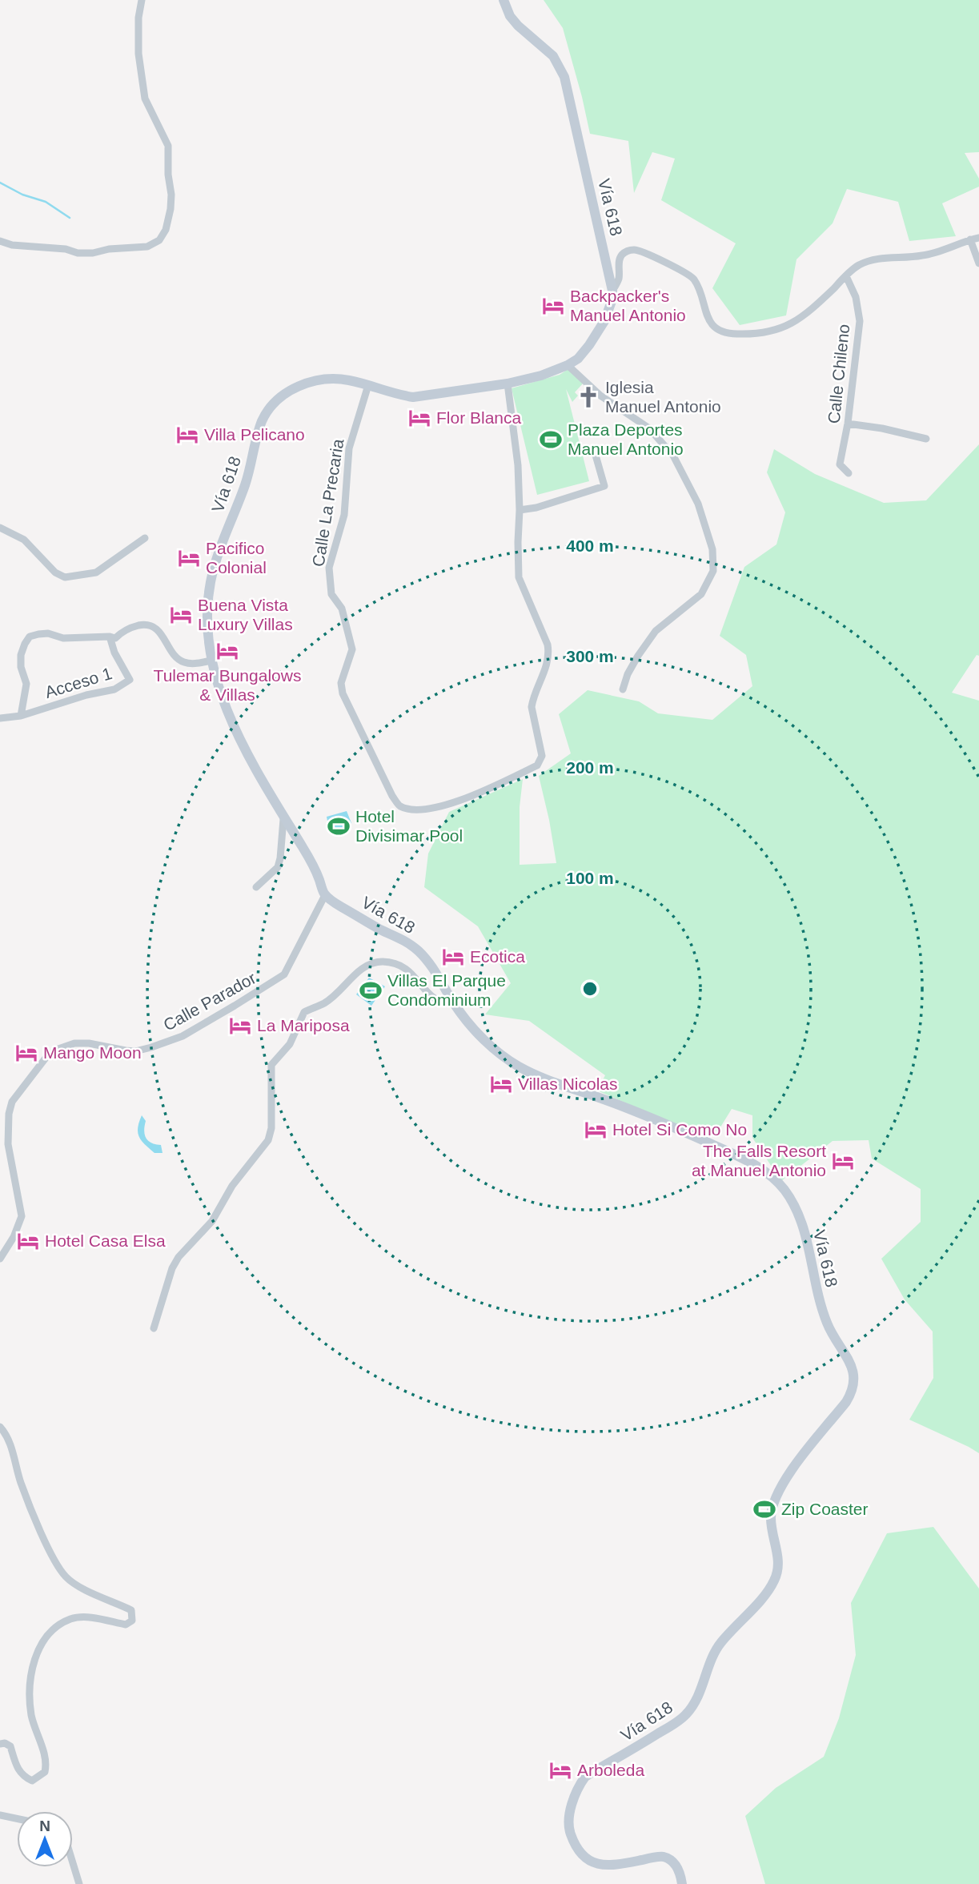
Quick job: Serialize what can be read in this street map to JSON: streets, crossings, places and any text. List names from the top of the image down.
{
  "streets": {
    "street": [
      "Vía 618",
      "Calle Chileno",
      "Calle La Precaria",
      "Acceso 1",
      "Calle Parador"
    ]
  },
  "crossings": [
    ["Vía 618", "Calle La Precaria"],
    ["Vía 618", "Calle Parador"]
  ],
  "places": {
    "hotel": [
      "Backpacker's Manuel Antonio",
      "Flor Blanca",
      "Villa Pelicano",
      "Pacifico Colonial",
      "Buena Vista Luxury Villas",
      "Tulemar Bungalows & Villas",
      "Ecotica",
      "La Mariposa",
      "Mango Moon",
      "Villas Nicolas",
      "Hotel Si Como No",
      "The Falls Resort at Manuel Antonio",
      "Hotel Casa Elsa",
      "Arboleda"
    ],
    "church": ["Iglesia Manuel Antonio"],
    "sports": [
      "Plaza Deportes Manuel Antonio",
      "Hotel Divisimar Pool",
      "Villas El Parque Condominium",
      "Zip Coaster"
    ]
  },
  "north": "top",
  "rings": [
    "400 m",
    "300 m",
    "200 m",
    "100 m"
  ]
}
